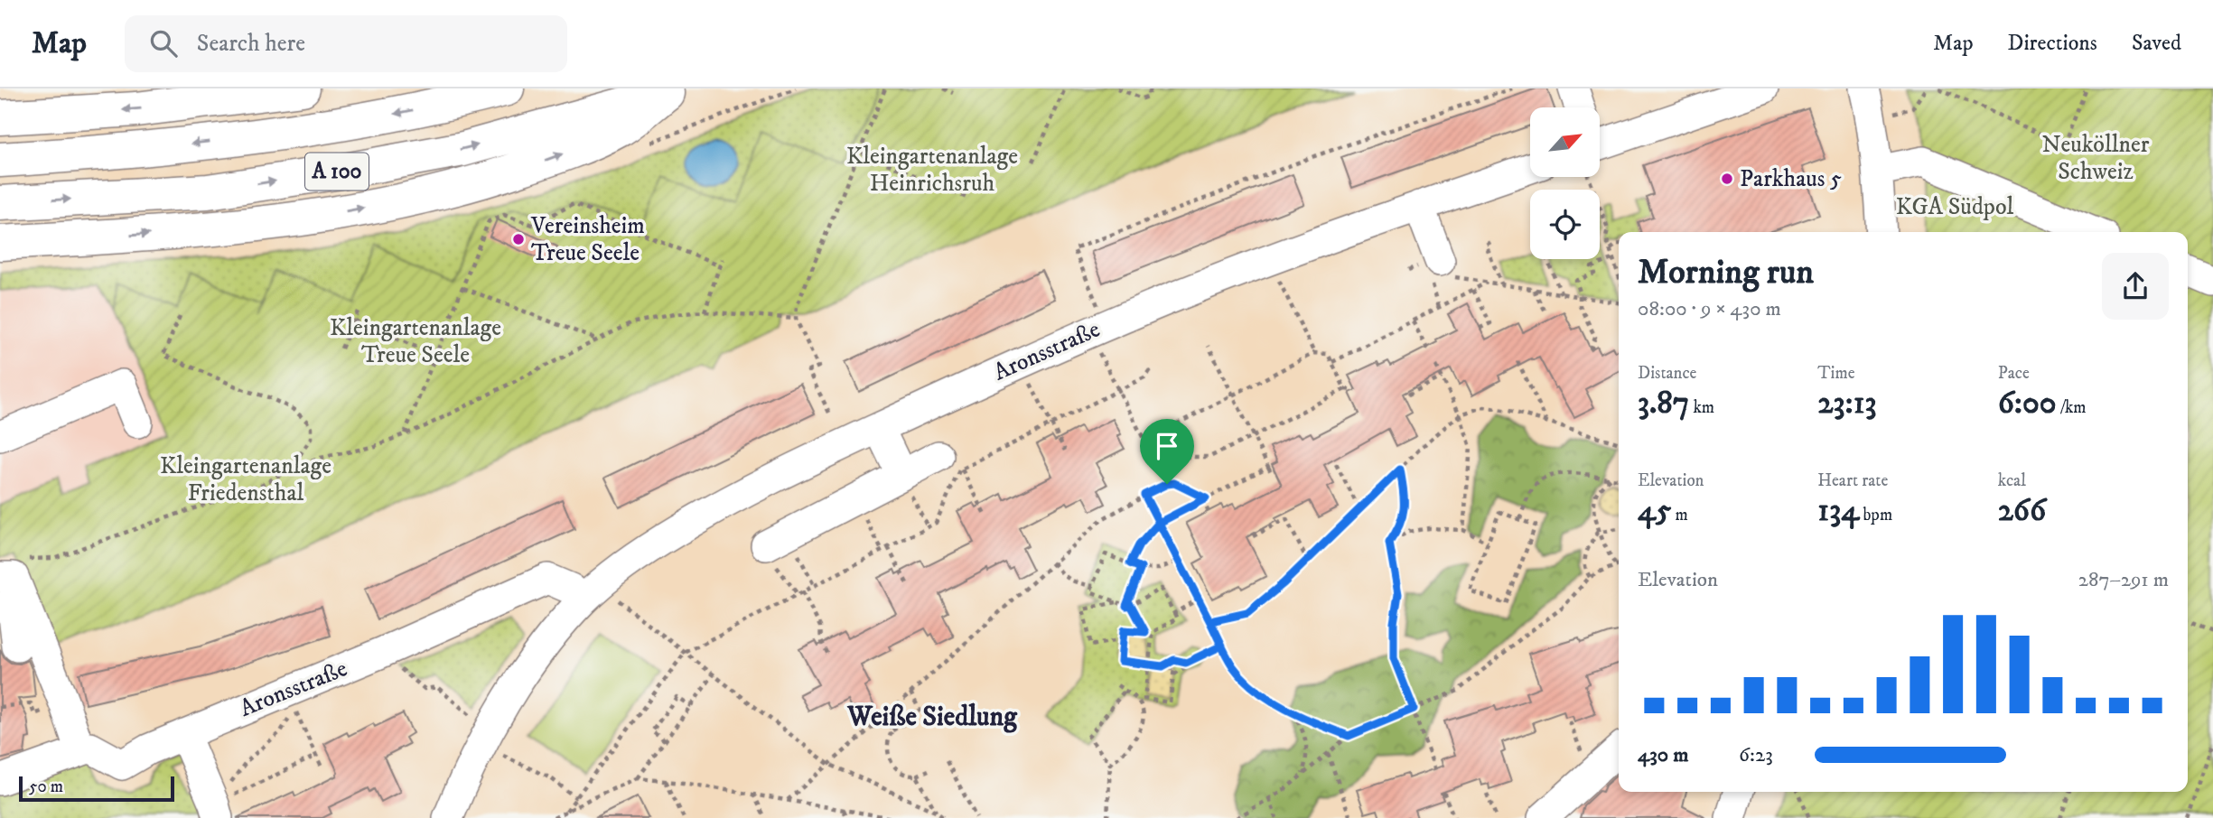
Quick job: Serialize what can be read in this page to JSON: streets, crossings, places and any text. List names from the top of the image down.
{
  "streets": {
    "highway": ["A 100"],
    "street": ["Aronsstraße"]
  },
  "districts": ["Weiße Siedlung"],
  "parks": [
    "Neuköllner Schweiz",
    "Kleingartenanlage Heinrichsruh",
    "KGA Südpol",
    "Kleingartenanlage Treue Seele",
    "Kleingartenanlage Friedensthal"
  ],
  "places": ["Parkhaus 5", "Vereinsheim Treue Seele"],
  "scale_bar": "50 m",
  "north": "top right",
  "page": {
    "header": "Map",
    "search": "Search here",
    "nav": ["Map", "Directions", "Saved"],
    "heading": ["Morning run", "08:00 · 9 × 430 m"],
    "stats": [
      ["Distance", "3.87 km"],
      ["Time", "23:13"],
      ["Pace", "6:00 /km"],
      ["Elevation", "45 m"],
      ["Heart rate", "134 bpm"],
      ["kcal", "266"]
    ],
    "chart": ["Elevation", "287–291 m"],
    "list": [
      {
        "name": "430 m",
        "note": "6:23"
      }
    ],
    "scale": "50 m"
  }
}
